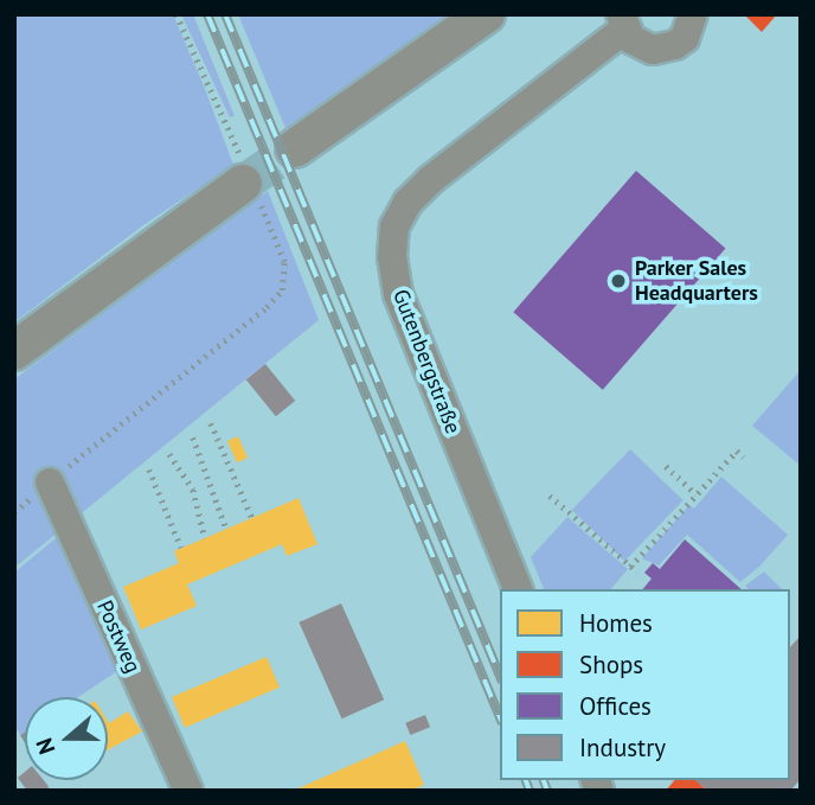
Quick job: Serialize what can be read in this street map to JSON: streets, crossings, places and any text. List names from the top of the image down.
{
  "streets": {
    "street": ["Gutenbergstraße", "Postweg"]
  },
  "places": ["Parker Sales Headquarters"],
  "legend": [
    "Homes",
    "Shops",
    "Offices",
    "Industry"
  ],
  "north": "left"
}
